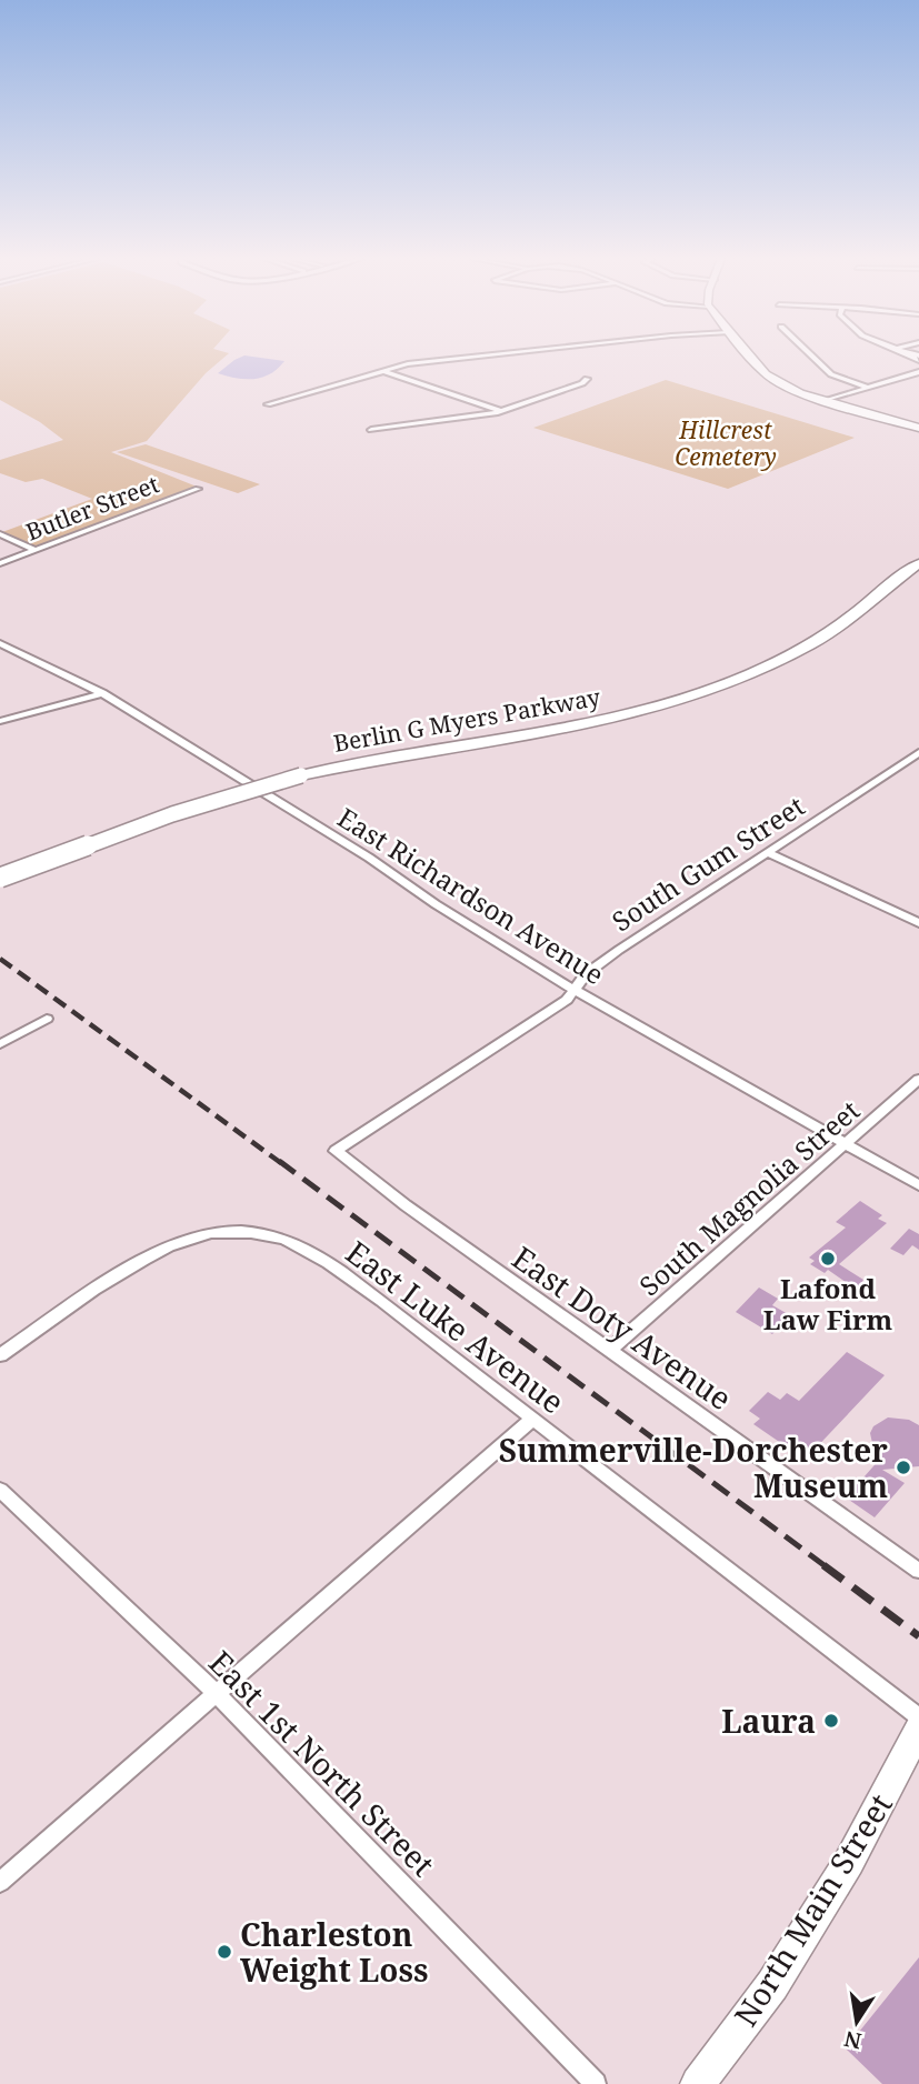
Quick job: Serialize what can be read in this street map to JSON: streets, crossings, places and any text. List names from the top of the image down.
{
  "streets": {
    "main road": ["Berlin G Myers Parkway", "North Main Street"],
    "street": [
      "Butler Street",
      "South Gum Street",
      "East Richardson Avenue",
      "South Magnolia Street",
      "East Luke Avenue",
      "East Doty Avenue",
      "East 1st North Street"
    ]
  },
  "crossings": [
    ["South Gum Street", "East Richardson Avenue"],
    ["South Gum Street", "East Doty Avenue"],
    ["East Richardson Avenue", "South Magnolia Street"],
    ["South Magnolia Street", "East Doty Avenue"]
  ],
  "parks": ["Hillcrest Cemetery"],
  "places": [
    "Lafond Law Firm",
    "Summerville-Dorchester Museum",
    "Laura",
    "Charleston Weight Loss"
  ],
  "north": "bottom"
}
